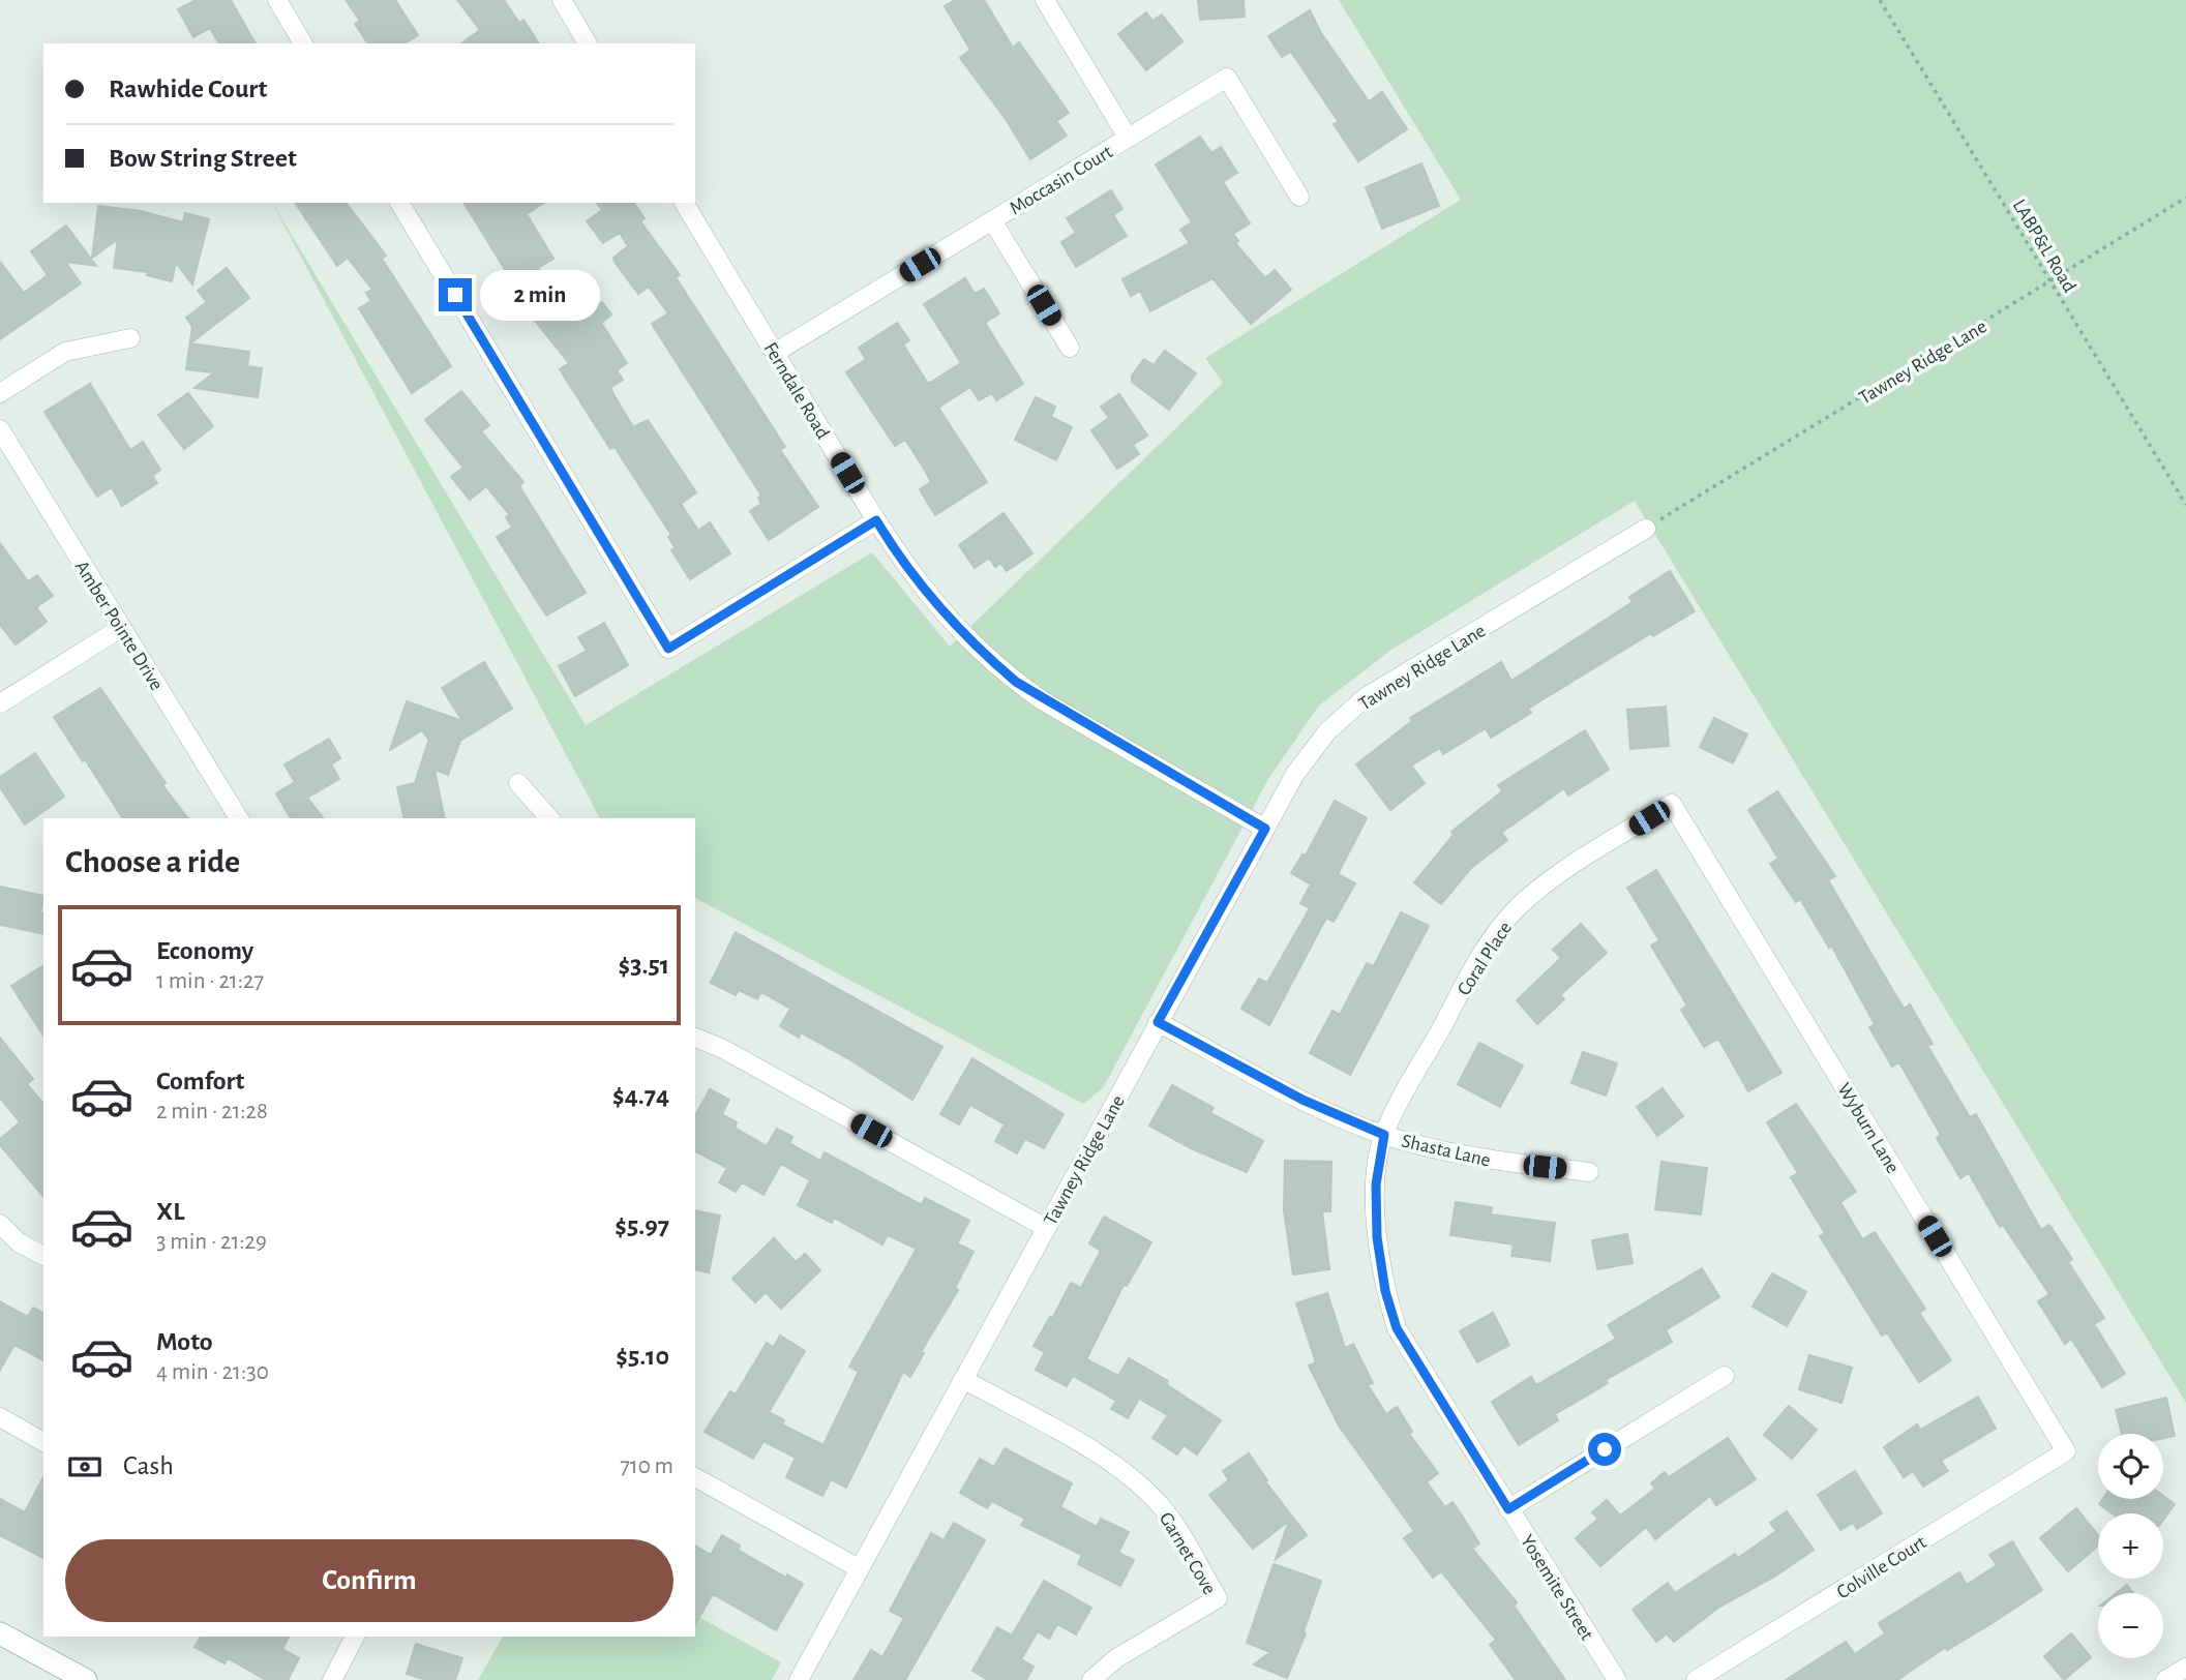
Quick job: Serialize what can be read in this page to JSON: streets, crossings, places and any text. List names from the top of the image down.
{
  "streets": {
    "street": [
      "Moccasin Court",
      "Tawney Ridge Lane",
      "Ferndale Road",
      "Amber Pointe Drive",
      "Coral Place",
      "Wyburn Lane",
      "Shasta Lane",
      "Garnet Cove",
      "Colville Court",
      "Yosemite Street"
    ],
    "path": ["LABP&L Road"]
  },
  "crossings": [
    ["Moccasin Court", "Ferndale Road"],
    ["LABP&L Road", "Tawney Ridge Lane"],
    ["Tawney Ridge Lane", "Ferndale Road"],
    ["Tawney Ridge Lane", "Shasta Lane"],
    ["Tawney Ridge Lane", "Garnet Cove"],
    ["Coral Place", "Wyburn Lane"],
    ["Coral Place", "Shasta Lane"],
    ["Coral Place", "Yosemite Street"],
    ["Wyburn Lane", "Colville Court"],
    ["Shasta Lane", "Yosemite Street"]
  ],
  "page": {
    "banner": ["Rawhide Court", "Bow String Street"],
    "bubble": "2 min",
    "heading": "Choose a ride",
    "list": [
      {
        "name": "Economy",
        "note": "1 min · 21:27",
        "value": "$3.51"
      },
      {
        "name": "Comfort",
        "note": "2 min · 21:28",
        "value": "$4.74"
      },
      {
        "name": "XL",
        "note": "3 min · 21:29",
        "value": "$5.97"
      },
      {
        "name": "Moto",
        "note": "4 min · 21:30",
        "value": "$5.10"
      }
    ],
    "pay": ["Cash", "710 m"],
    "map_buttons": ["+", "−"],
    "buttons": "Confirm"
  }
}
